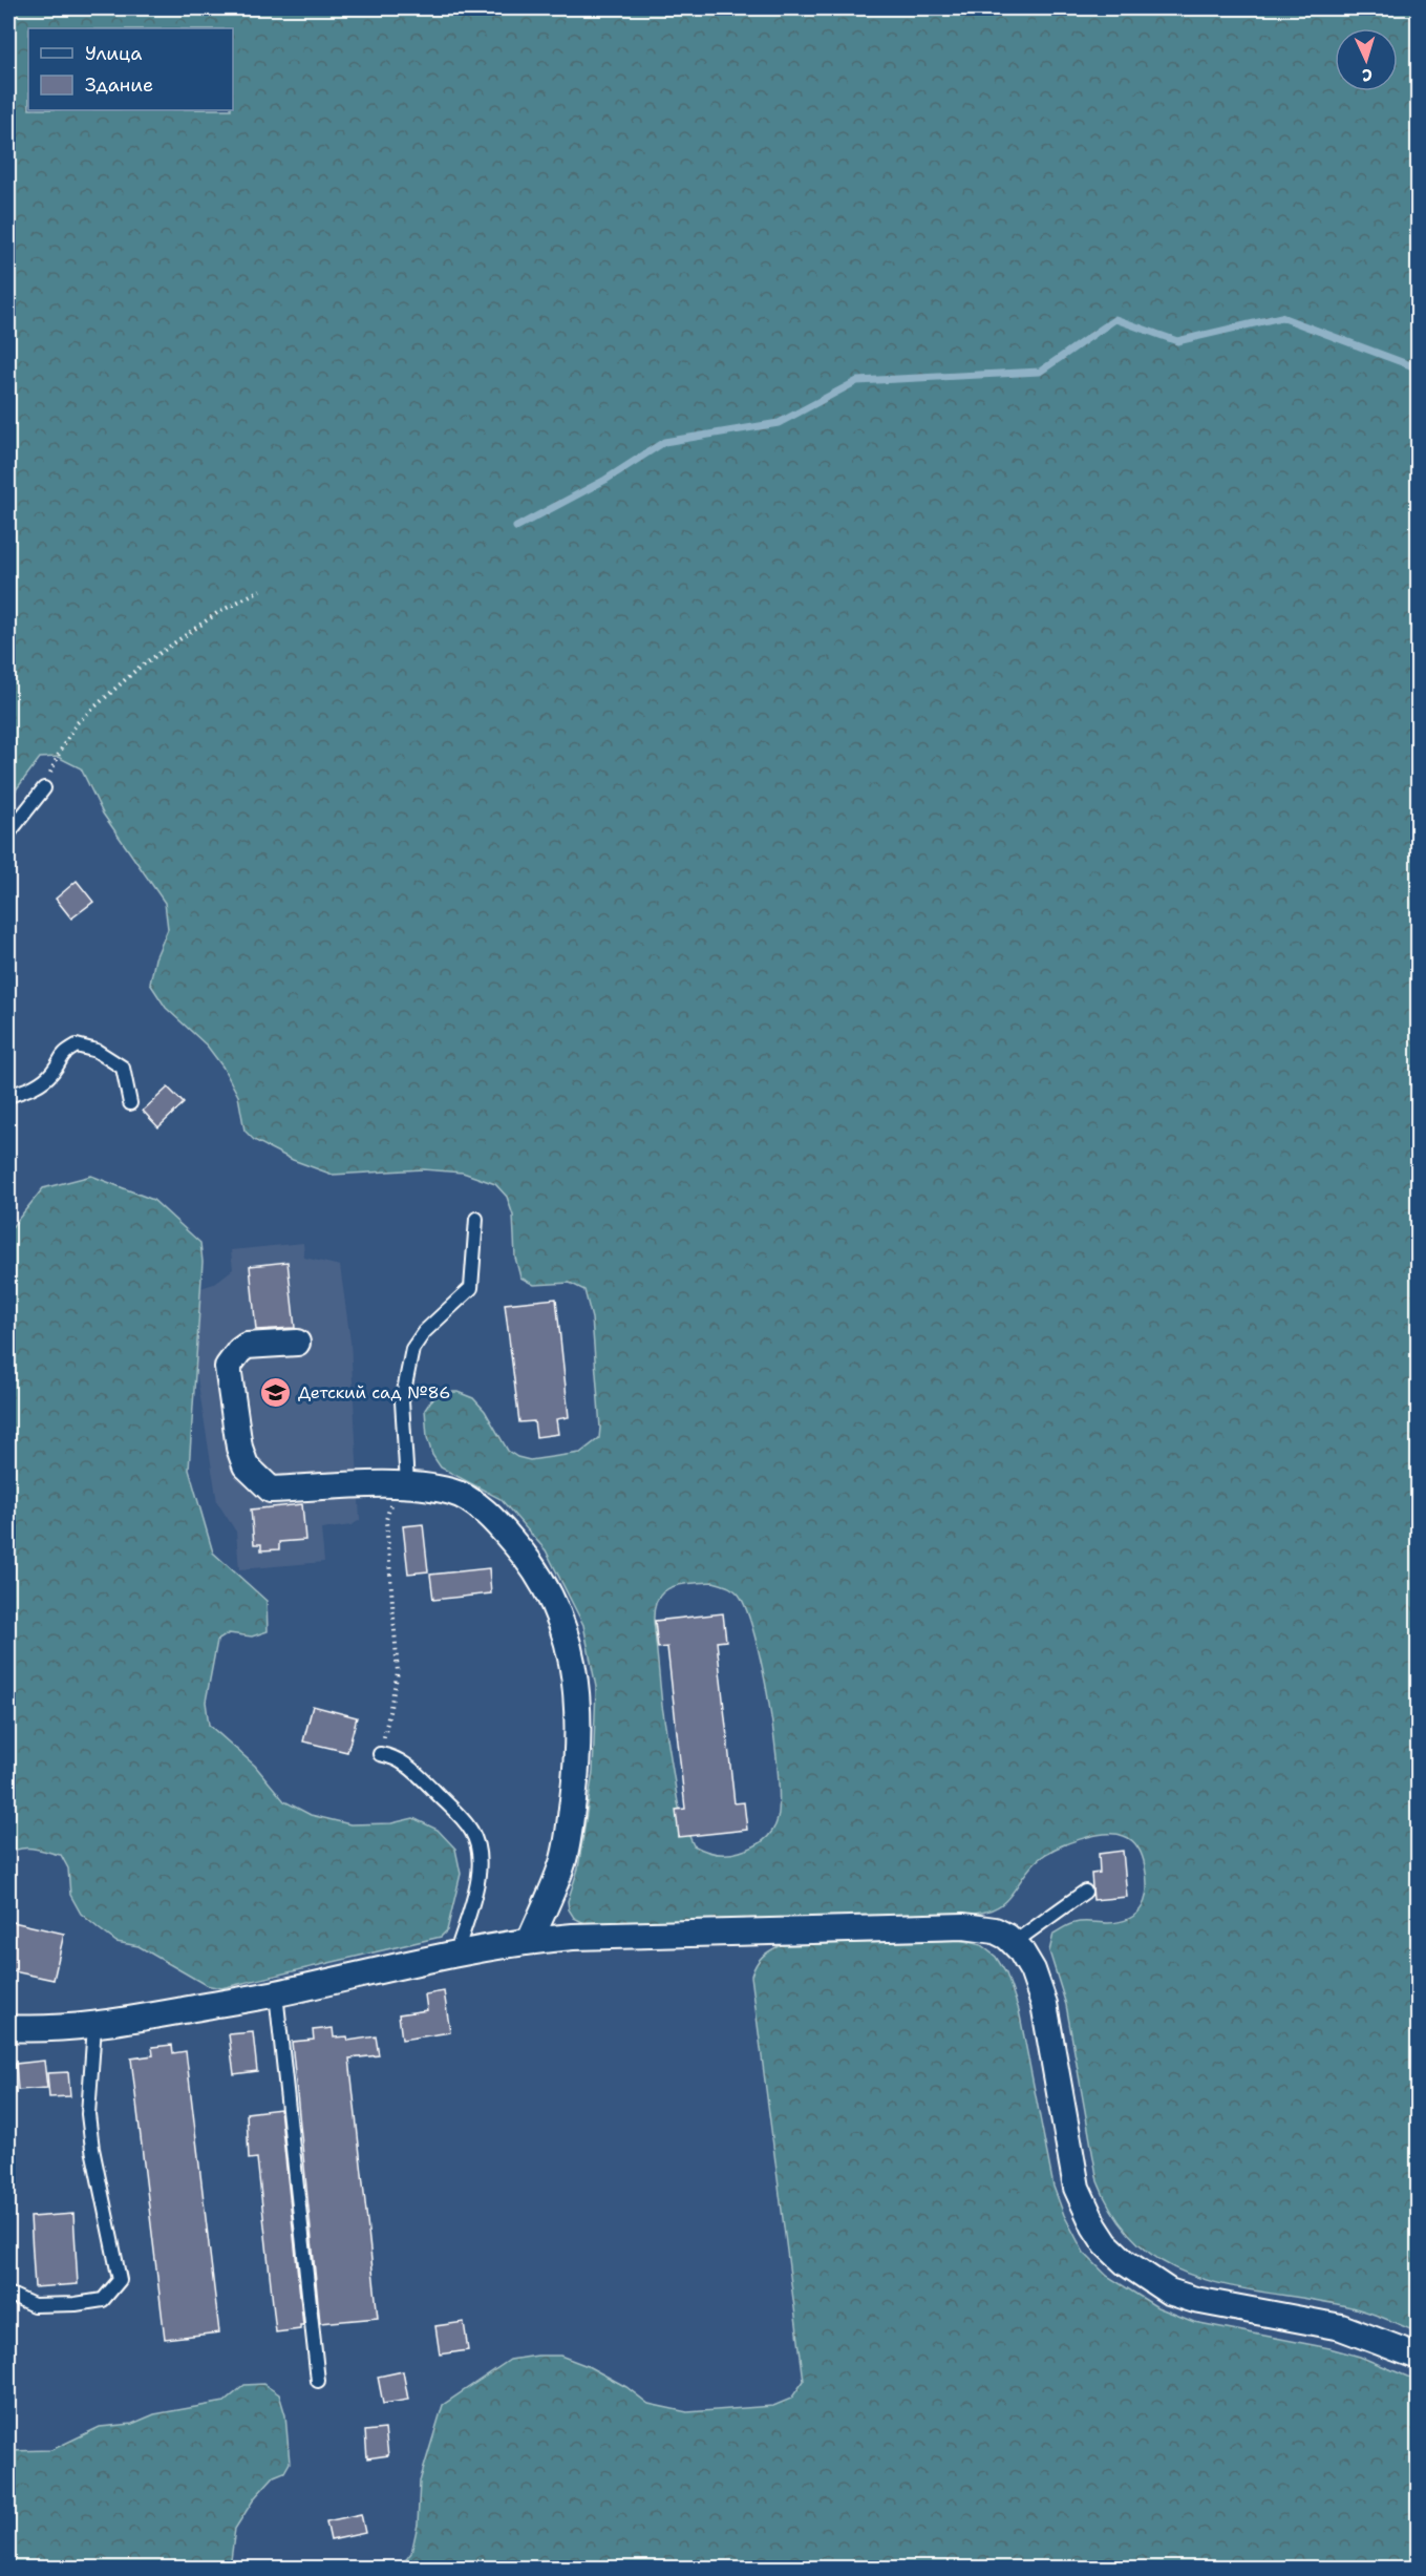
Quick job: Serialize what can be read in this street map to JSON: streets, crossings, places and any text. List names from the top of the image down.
{
  "places": {
    "school or university": ["Детский сад №86"]
  },
  "legend": ["Улица", "Здание"],
  "north": "bottom"
}
